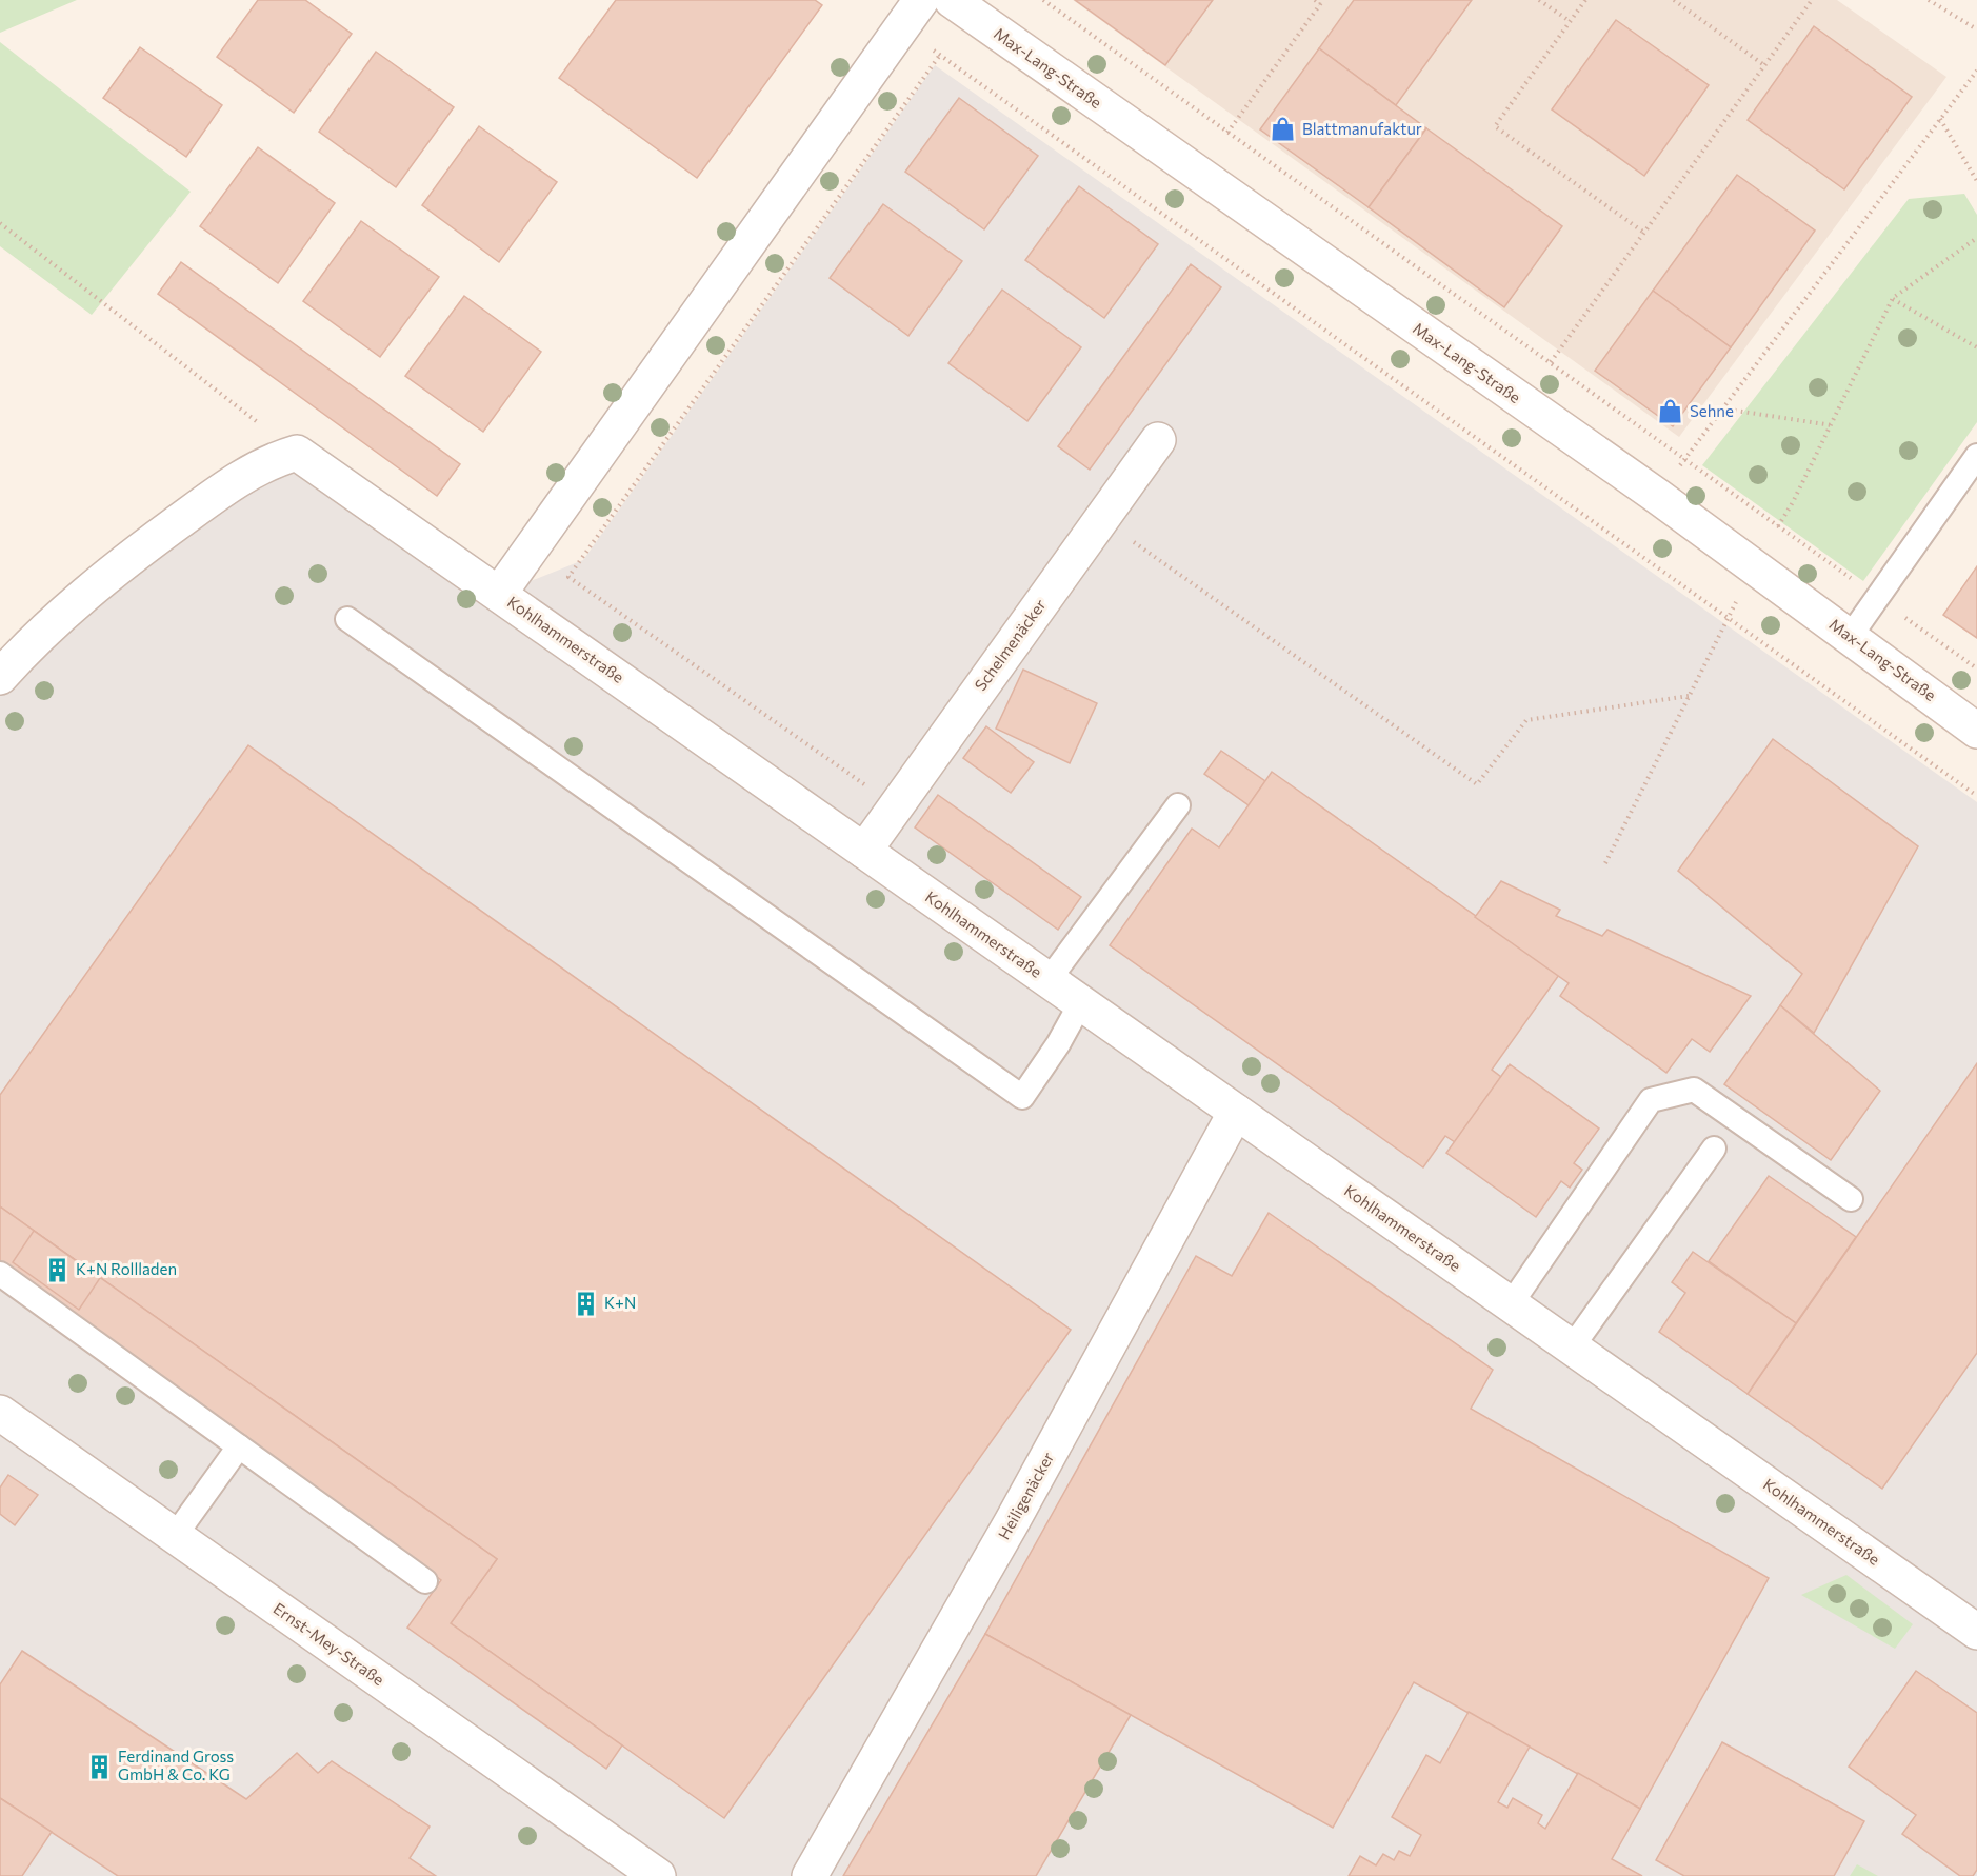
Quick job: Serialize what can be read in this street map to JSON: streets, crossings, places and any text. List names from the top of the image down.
{
  "streets": {
    "street": [
      "Max-Lang-Straße",
      "Kohlhammerstraße",
      "Schelmenäcker",
      "Heiligenäcker",
      "Ernst-Mey-Straße"
    ]
  },
  "crossings": [
    ["Kohlhammerstraße", "Schelmenäcker"],
    ["Kohlhammerstraße", "Heiligenäcker"]
  ],
  "places": {
    "shop": ["Blattmanufaktur", "Sehne"],
    "building": ["K+N Rollladen", "K+N", "Ferdinand Gross GmbH & Co. KG"]
  }
}
